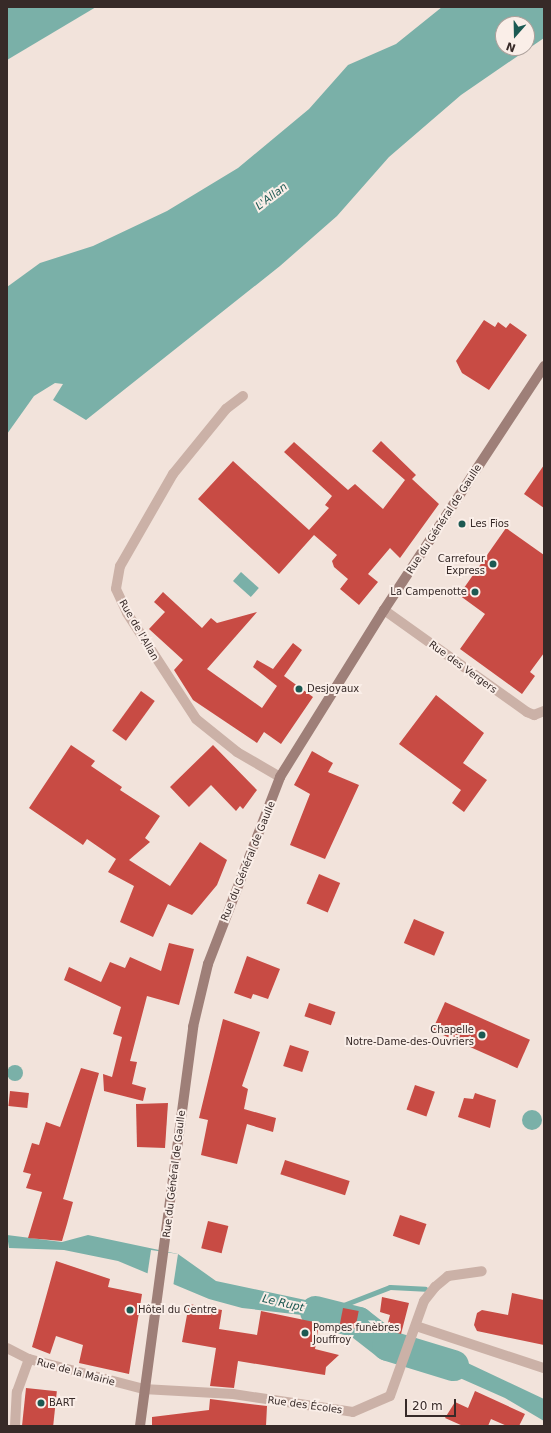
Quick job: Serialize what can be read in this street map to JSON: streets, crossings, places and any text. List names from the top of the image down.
{
  "streets": {
    "main road": ["Rue du Général de Gaulle"],
    "street": [
      "Rue de l'Allan",
      "Rue des Vergers",
      "Rue de la Mairie",
      "Rue des Écoles"
    ]
  },
  "crossings": [
    ["Rue du Général de Gaulle", "Rue de l'Allan"],
    ["Rue du Général de Gaulle", "Rue des Vergers"],
    ["Rue du Général de Gaulle", "Rue de la Mairie"],
    ["Rue du Général de Gaulle", "Rue des Écoles"],
    ["Rue de la Mairie", "Rue des Écoles"]
  ],
  "water": ["L'Allan", "Le Rupt"],
  "places": [
    "Les Fios",
    "Carrefour Express",
    "La Campenotte",
    "Desjoyaux",
    "Chapelle Notre-Dame-des-Ouvriers",
    "Hôtel du Centre",
    "Pompes funèbres Jouffroy",
    "BART"
  ],
  "scale_bar": "20 m",
  "north": "bottom"
}
